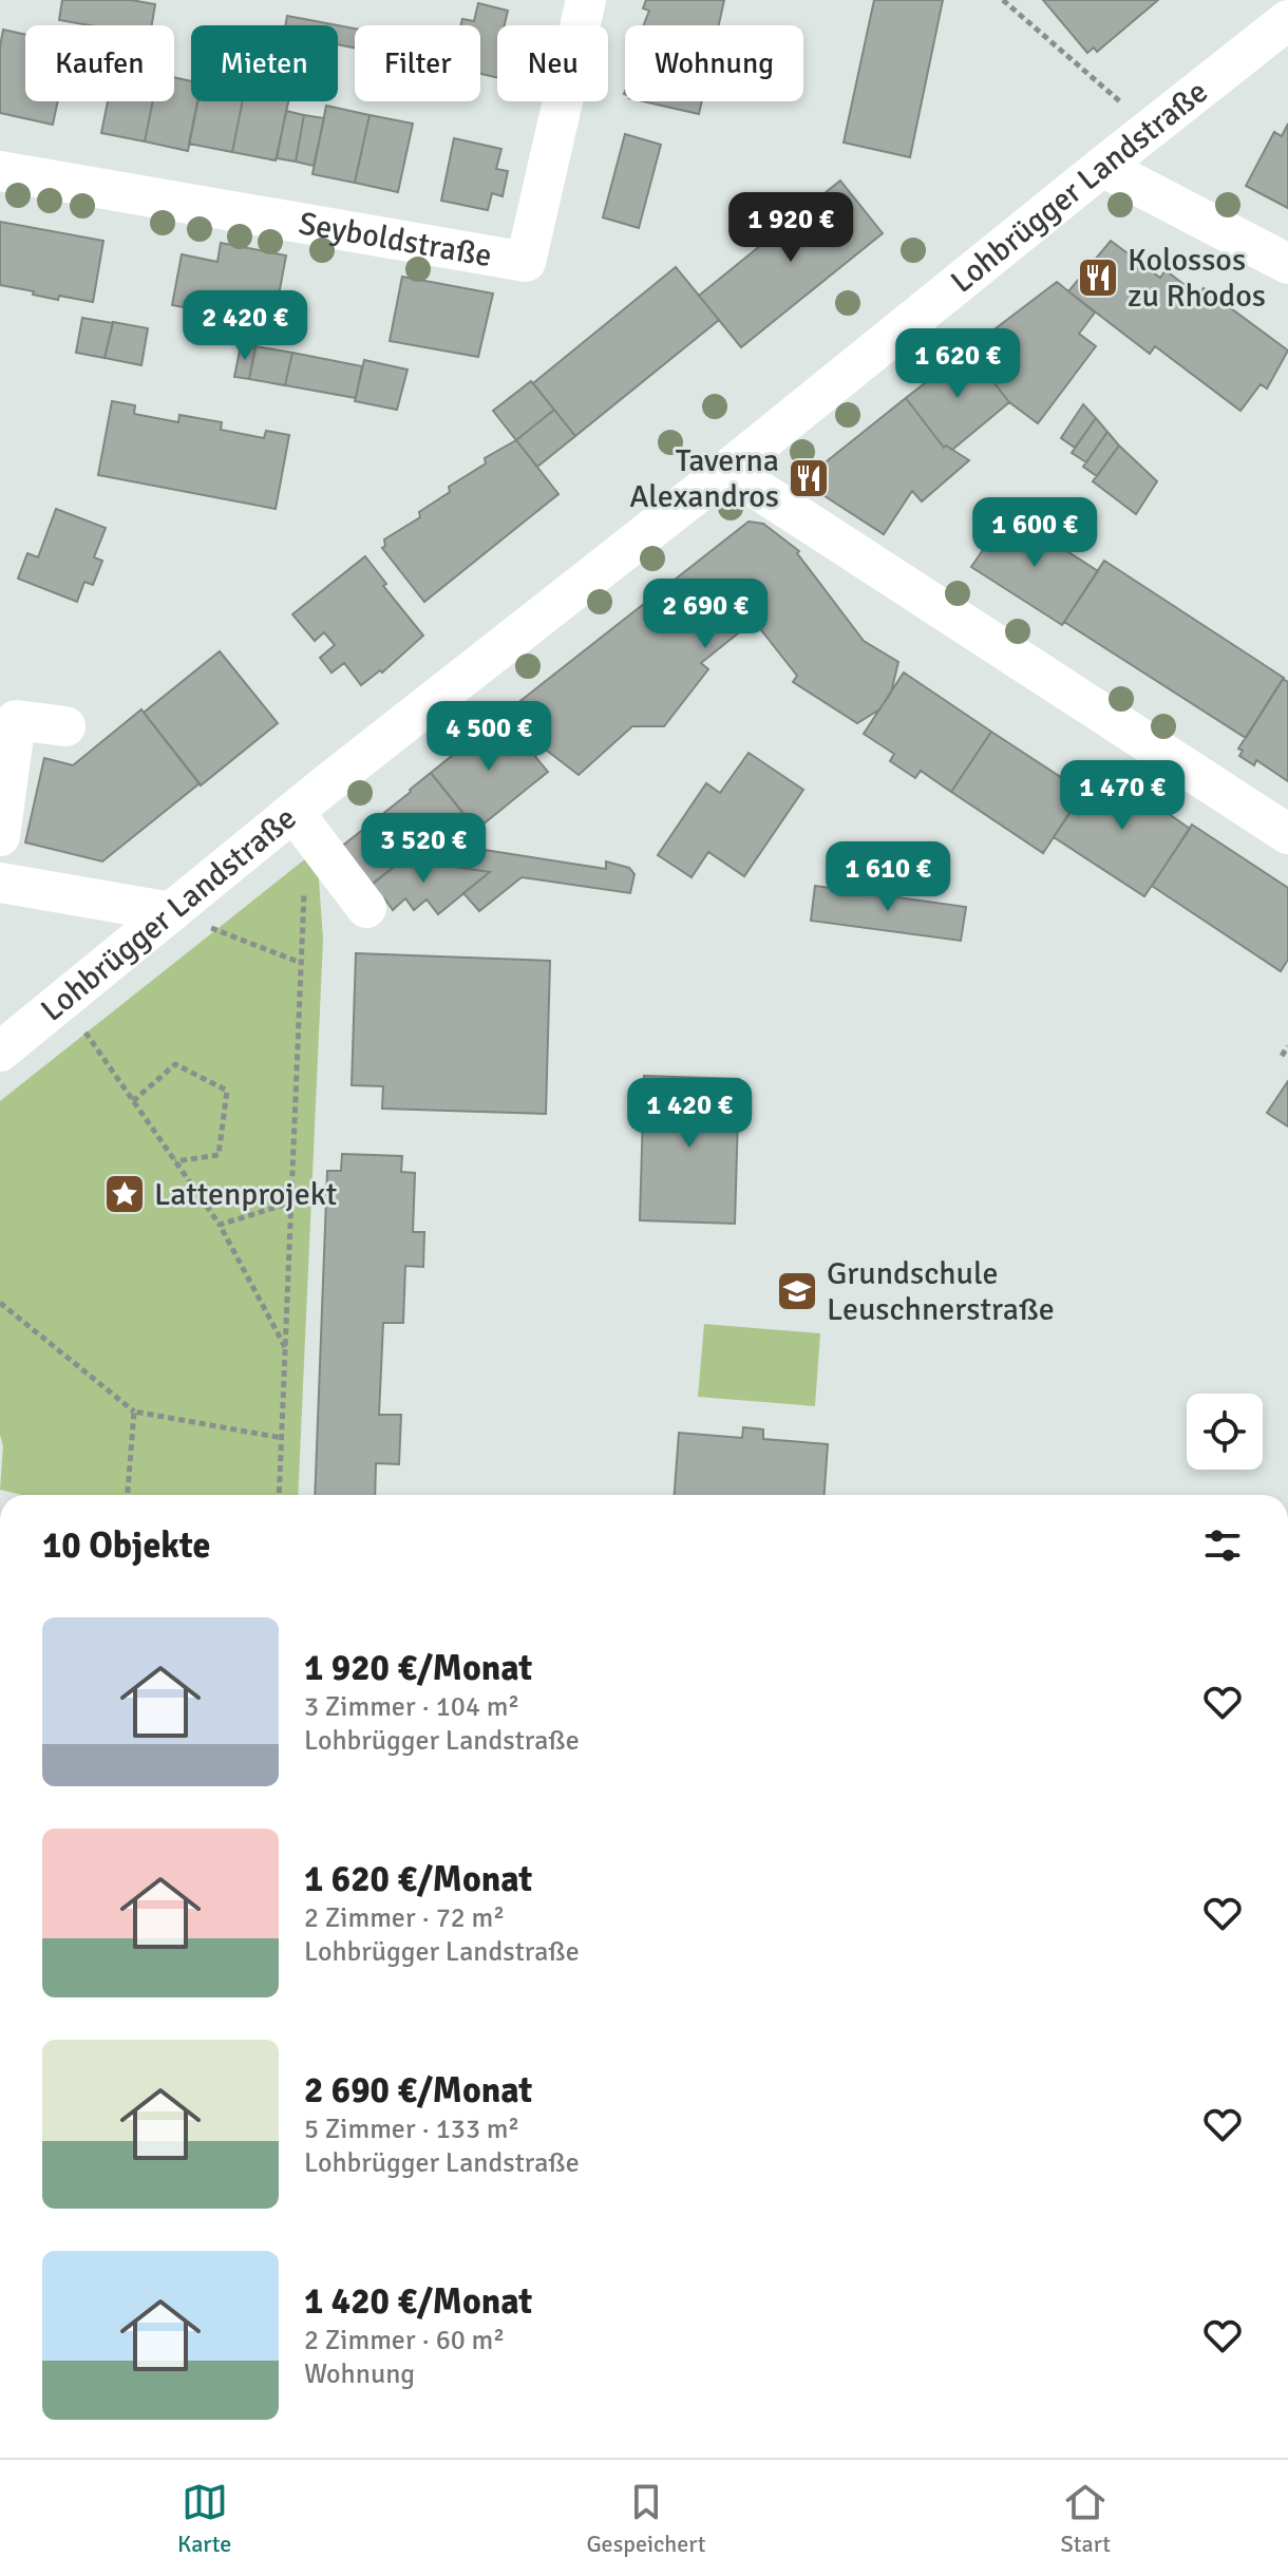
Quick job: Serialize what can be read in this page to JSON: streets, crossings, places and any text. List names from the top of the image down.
{
  "streets": {
    "street": ["Lohbrügger Landstraße", "Seyboldstraße"]
  },
  "places": {
    "restaurant": ["Kolossos zu Rhodos", "Taverna Alexandros"],
    "place": ["Lattenprojekt"],
    "school or university": ["Grundschule Leuschnerstraße"]
  },
  "page": {
    "chip": [
      "Kaufen",
      "Mieten",
      "Filter",
      "Neu",
      "Wohnung"
    ],
    "price": [
      "1 920 €",
      "2 420 €",
      "1 620 €",
      "1 600 €",
      "2 690 €",
      "4 500 €",
      "1 470 €",
      "3 520 €",
      "1 610 €",
      "1 420 €"
    ],
    "heading": "10 Objekte",
    "list": [
      {
        "name": "1 920 €/Monat",
        "note": "3 Zimmer · 104 m² · Lohbrügger Landstraße"
      },
      {
        "name": "1 620 €/Monat",
        "note": "2 Zimmer · 72 m² · Lohbrügger Landstraße"
      },
      {
        "name": "2 690 €/Monat",
        "note": "5 Zimmer · 133 m² · Lohbrügger Landstraße"
      },
      {
        "name": "1 420 €/Monat",
        "note": "2 Zimmer · 60 m² · Wohnung"
      }
    ],
    "tabs": ["Karte", "Gespeichert", "Start"]
  }
}
